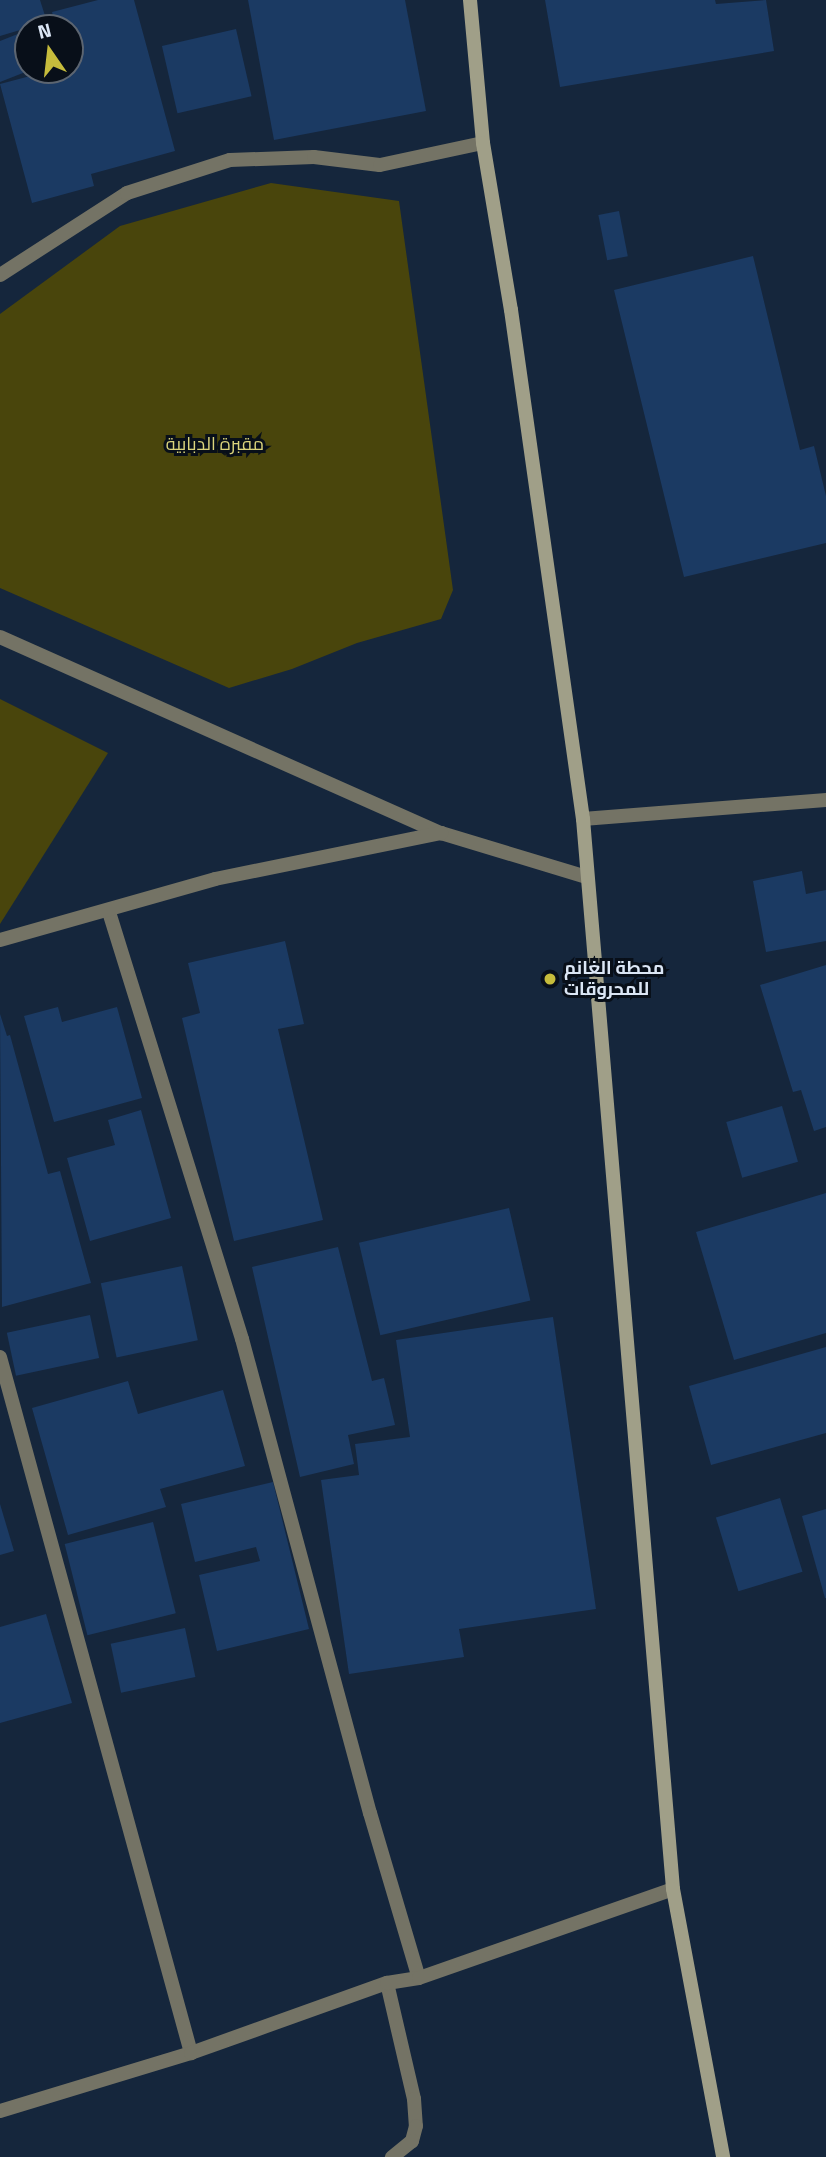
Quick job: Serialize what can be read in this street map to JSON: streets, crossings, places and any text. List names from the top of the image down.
{
  "parks": ["مقبرة الدبابية"],
  "places": ["محطة الغانم للمحروقات"],
  "north": "top"
}
